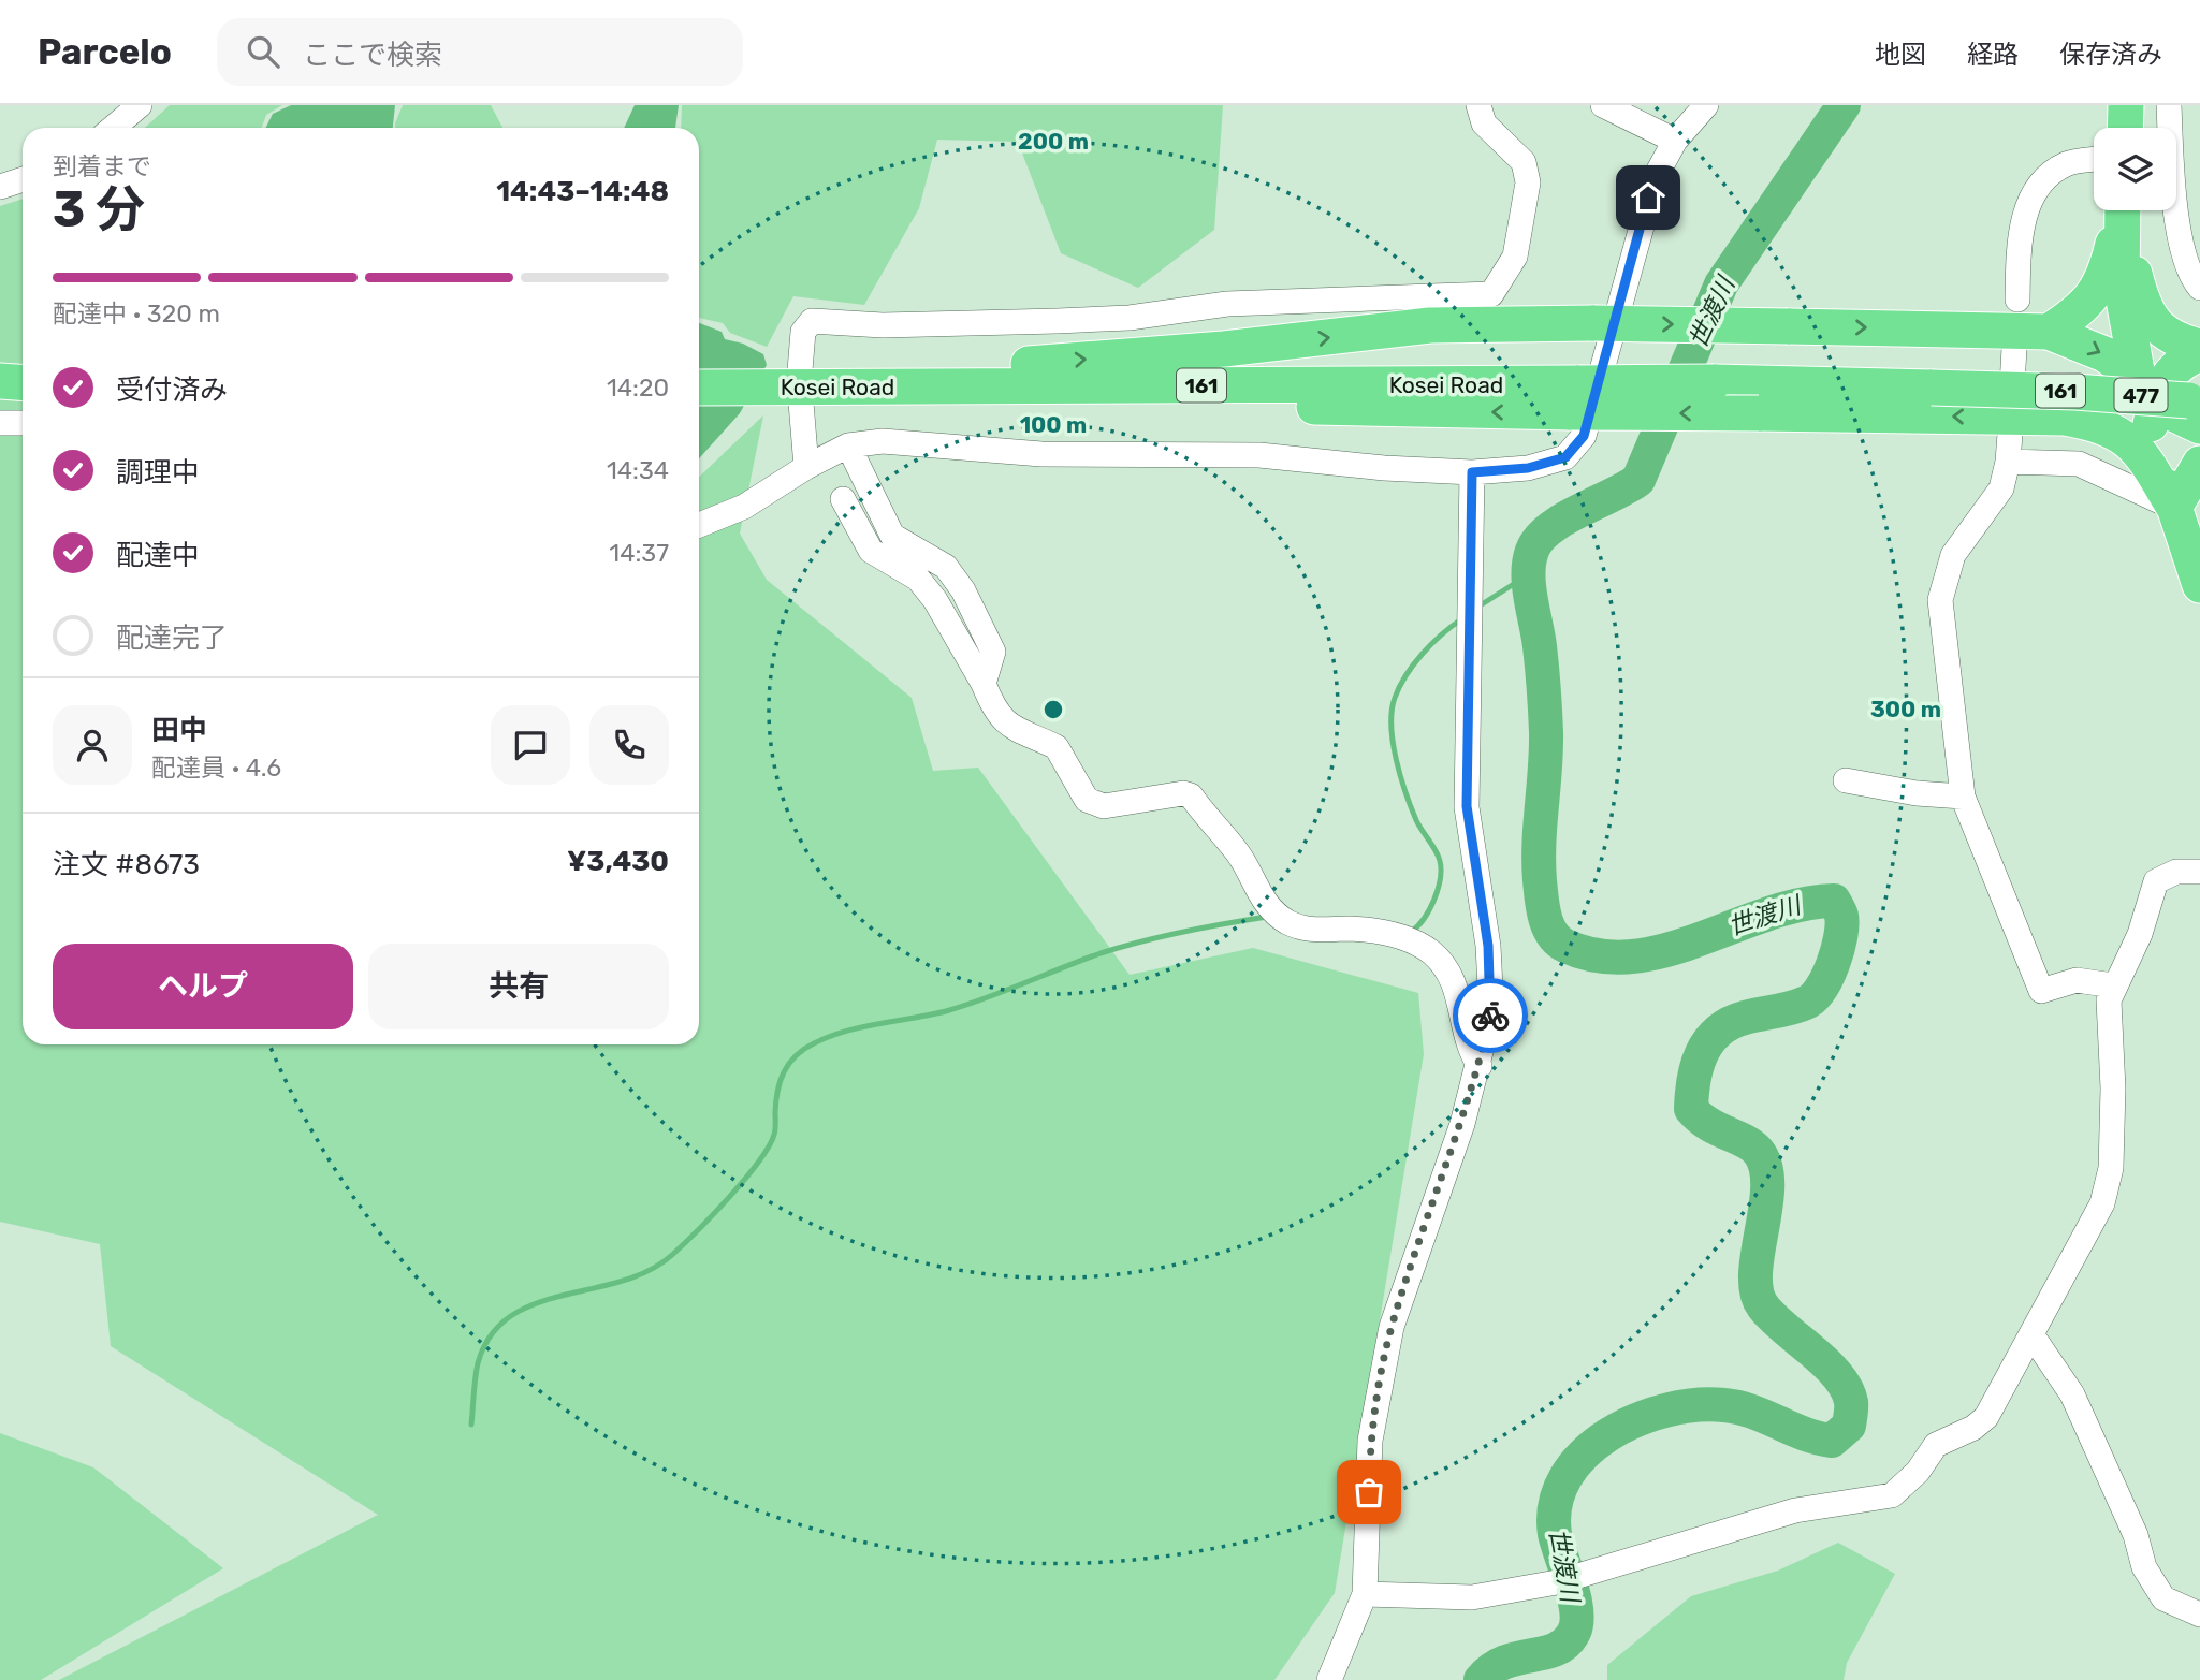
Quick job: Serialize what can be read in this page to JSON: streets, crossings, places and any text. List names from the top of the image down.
{
  "streets": {
    "highway": ["Kosei Road", "161", "477"]
  },
  "crossings": [
    ["Kosei Road", "161"],
    ["161", "477"]
  ],
  "water": ["世渡川"],
  "page": {
    "header": "Parcelo",
    "search": "ここで検索",
    "nav": ["地図", "経路", "保存済み"],
    "heading": ["3 分", "到着まで", "14:43–14:48"],
    "panel": [
      "田中",
      "配達員 · 4.6",
      "注文 #8673",
      "¥3,430"
    ],
    "bar": "配達中 · 320 m",
    "list": [
      ["受付済み", "14:20"],
      ["調理中", "14:34"],
      ["配達中", "14:37"],
      "配達完了"
    ],
    "buttons": ["ヘルプ", "共有"]
  },
  "rings": ["200 m", "100 m", "300 m"]
}
